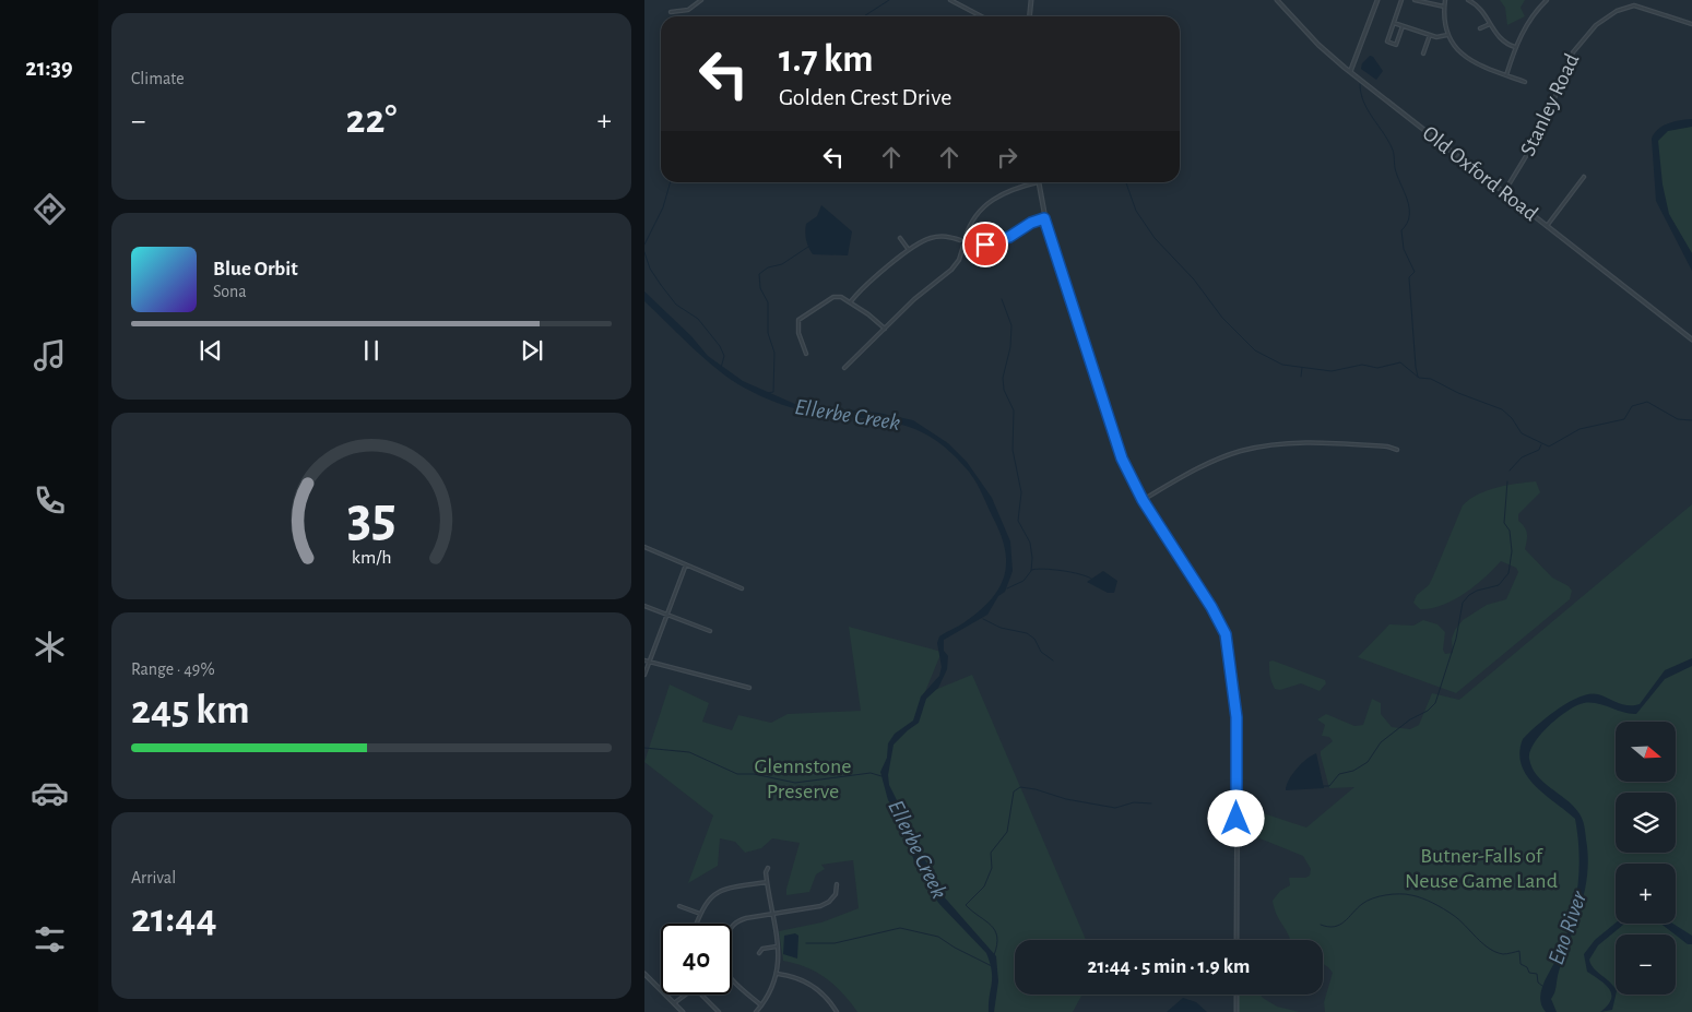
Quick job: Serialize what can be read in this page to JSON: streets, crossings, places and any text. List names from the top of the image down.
{
  "streets": {
    "street": ["Stanley Road", "Old Oxford Road"]
  },
  "crossings": [
    ["Stanley Road", "Old Oxford Road"]
  ],
  "water": ["Ellerbe Creek", "Eno River"],
  "parks": ["Glennstone Preserve", "Butner-Falls of Neuse Game Land"],
  "north": "right",
  "page": {
    "tabs": "21:39",
    "tile": [
      "Climate",
      ["Range · 49%", "245 km"],
      ["Arrival", "21:44"]
    ],
    "turn": ["1.7 km", "Golden Crest Drive"],
    "heat": ["−", "22°", "+"],
    "song": ["Blue Orbit", "Sona"],
    "map_buttons": ["+", "−"],
    "limit": "40",
    "trip": "21:44 · 5 min · 1.9 km",
    "gauge": ["35", "km/h"]
  }
}
